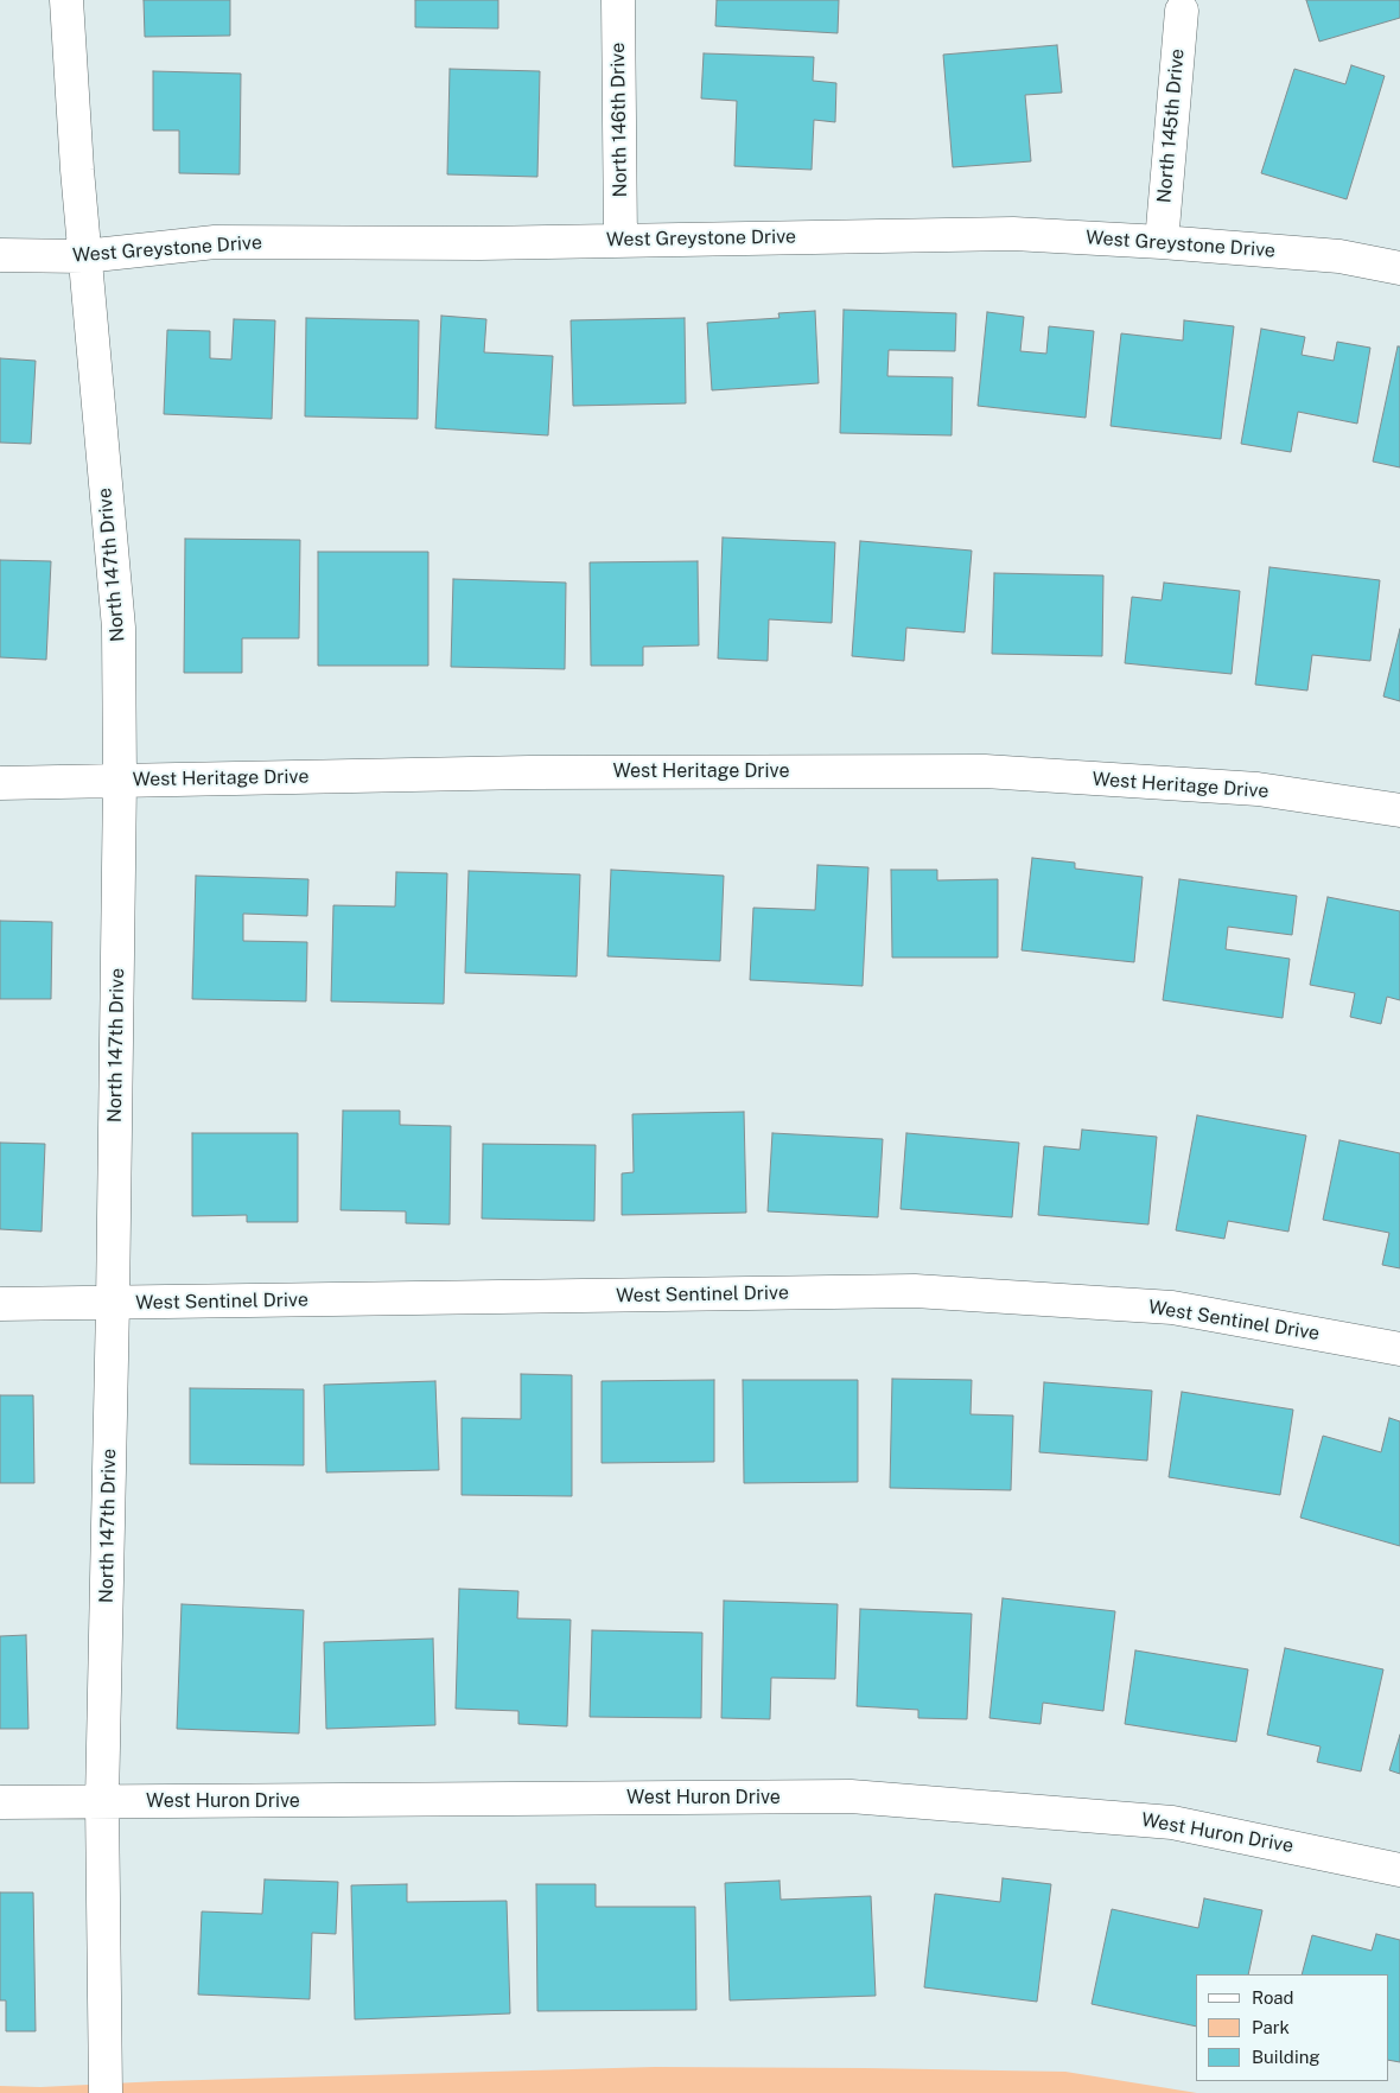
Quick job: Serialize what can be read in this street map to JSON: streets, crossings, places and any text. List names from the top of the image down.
{
  "streets": {
    "street": [
      "North 146th Drive",
      "North 145th Drive",
      "West Greystone Drive",
      "North 147th Drive",
      "West Heritage Drive",
      "West Sentinel Drive",
      "West Huron Drive"
    ]
  },
  "crossings": [
    ["North 146th Drive", "West Greystone Drive"],
    ["North 145th Drive", "West Greystone Drive"],
    ["West Greystone Drive", "North 147th Drive"],
    ["North 147th Drive", "West Heritage Drive"],
    ["North 147th Drive", "West Sentinel Drive"],
    ["North 147th Drive", "West Huron Drive"]
  ],
  "legend": ["Road", "Park", "Building"]
}
